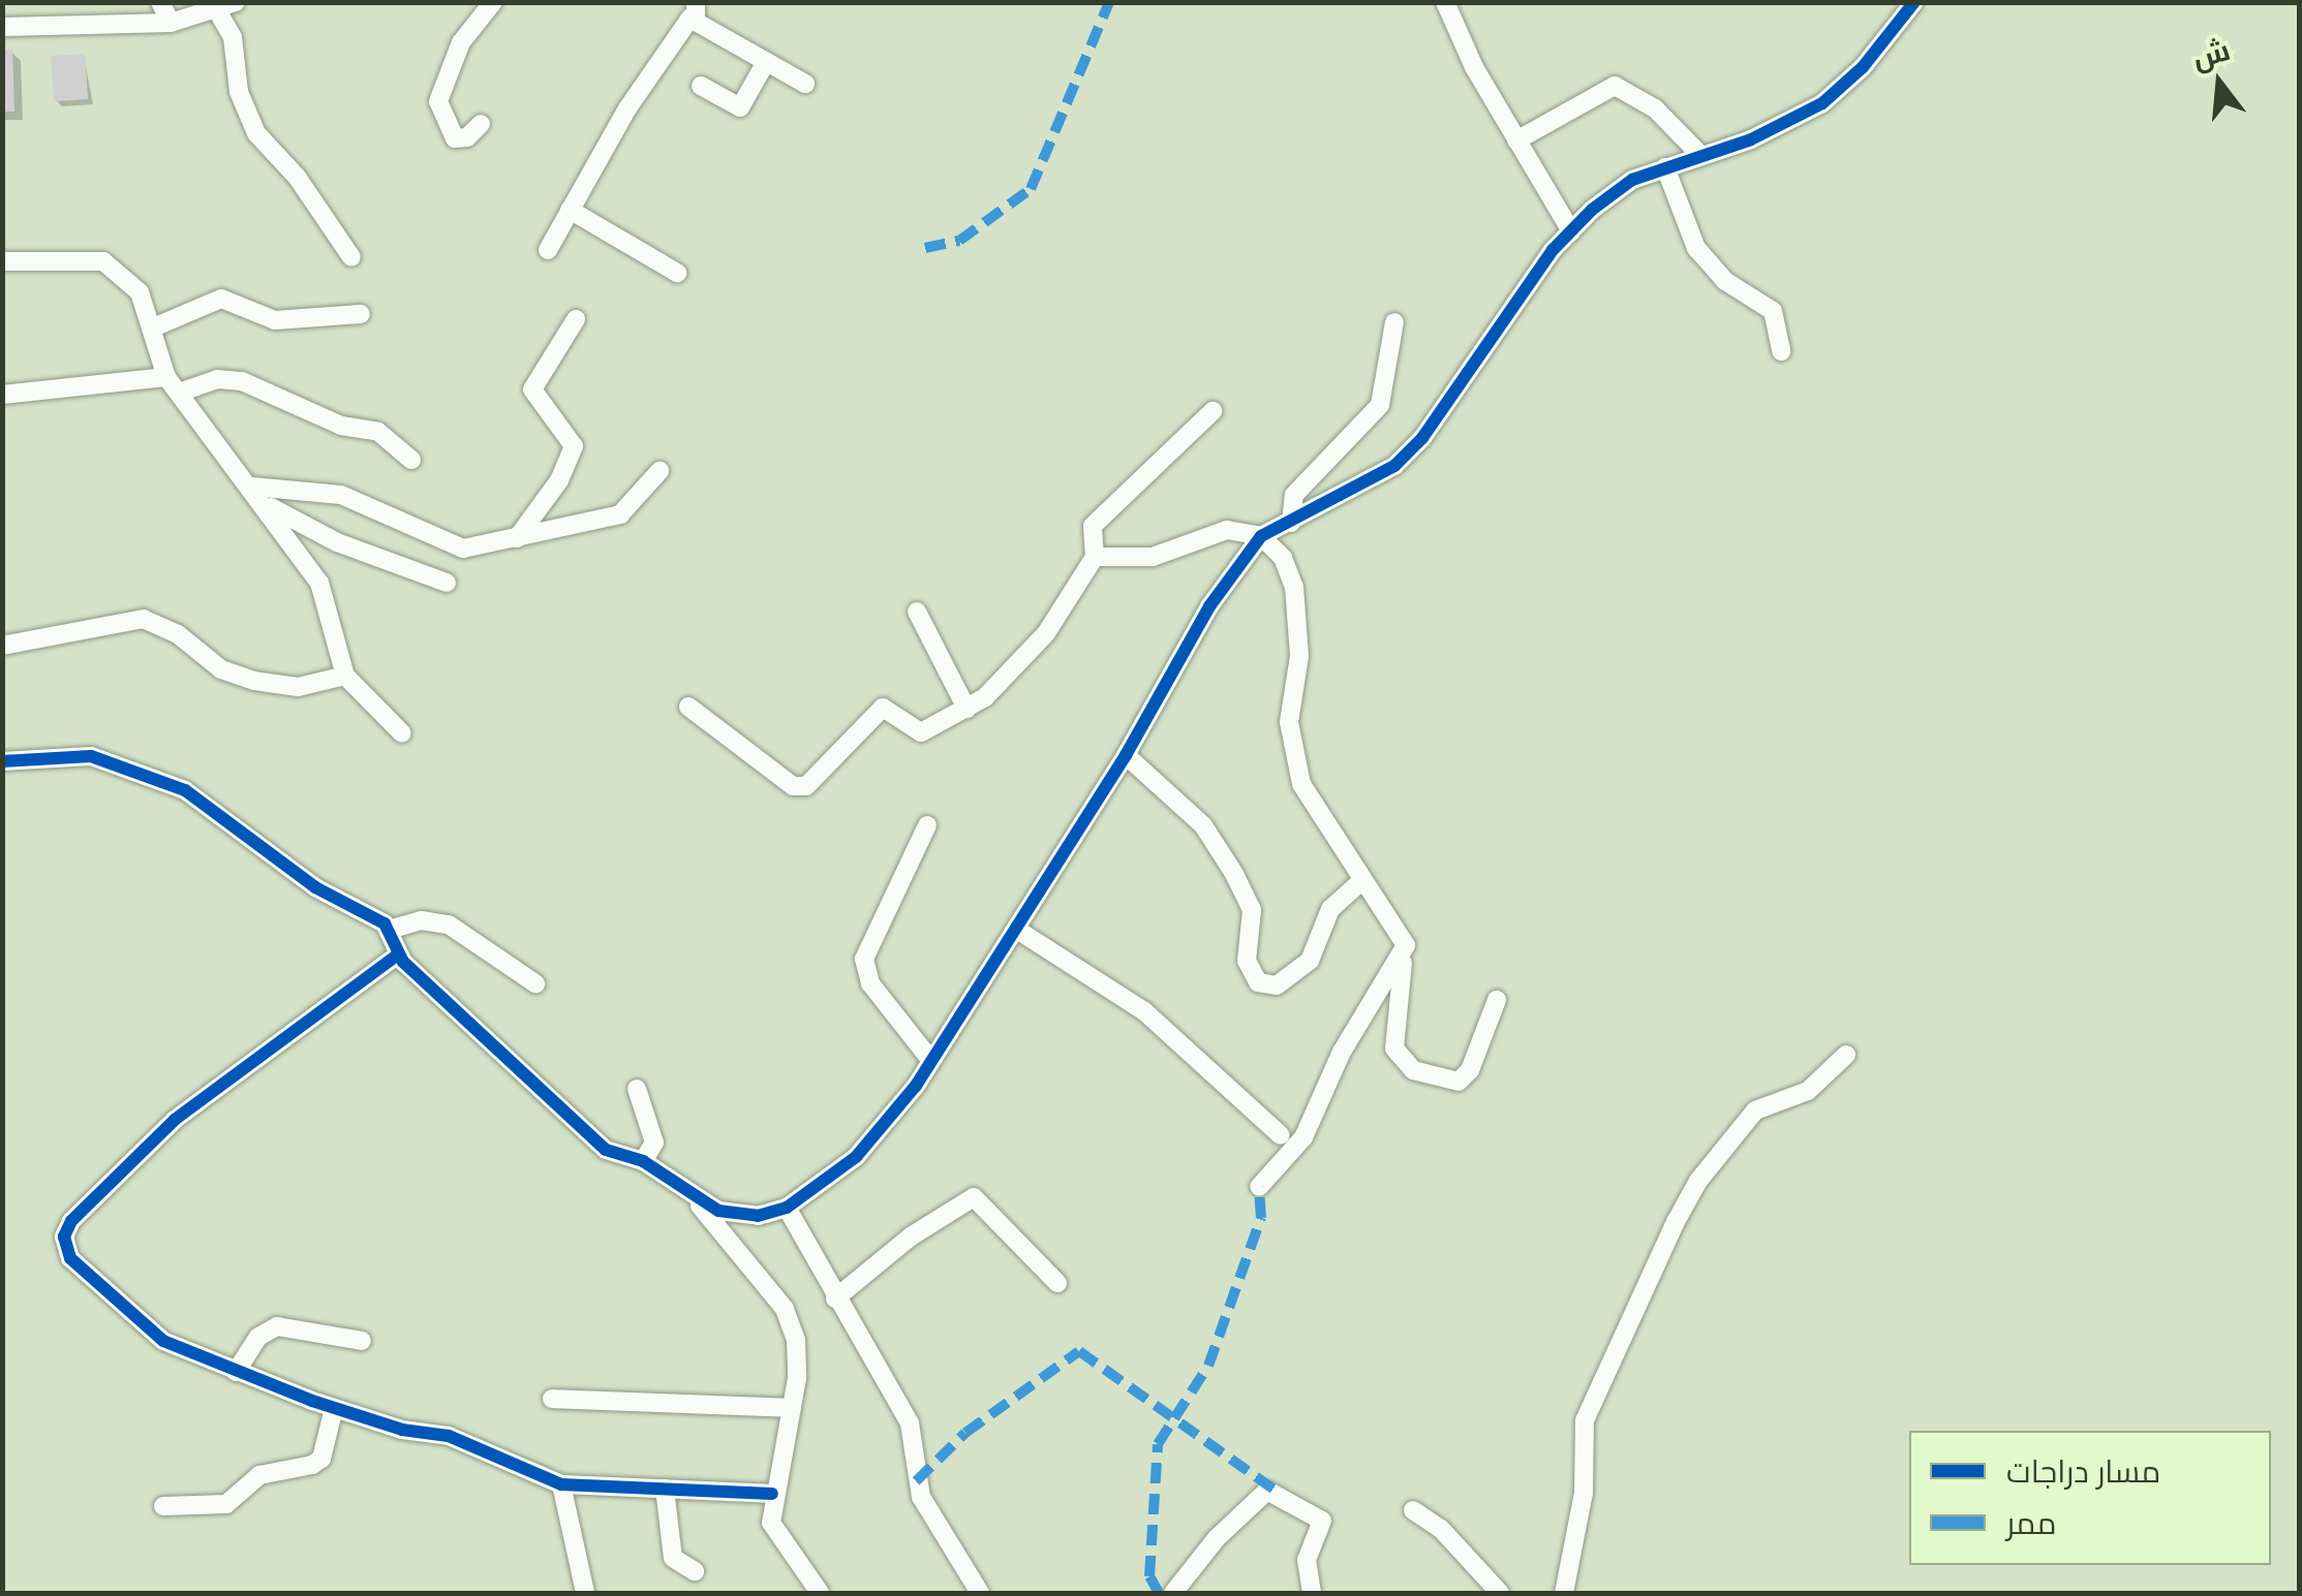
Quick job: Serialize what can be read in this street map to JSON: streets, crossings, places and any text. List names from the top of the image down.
{
  "legend": ["مسار دراجات", "ممر"],
  "north": "top"
}
